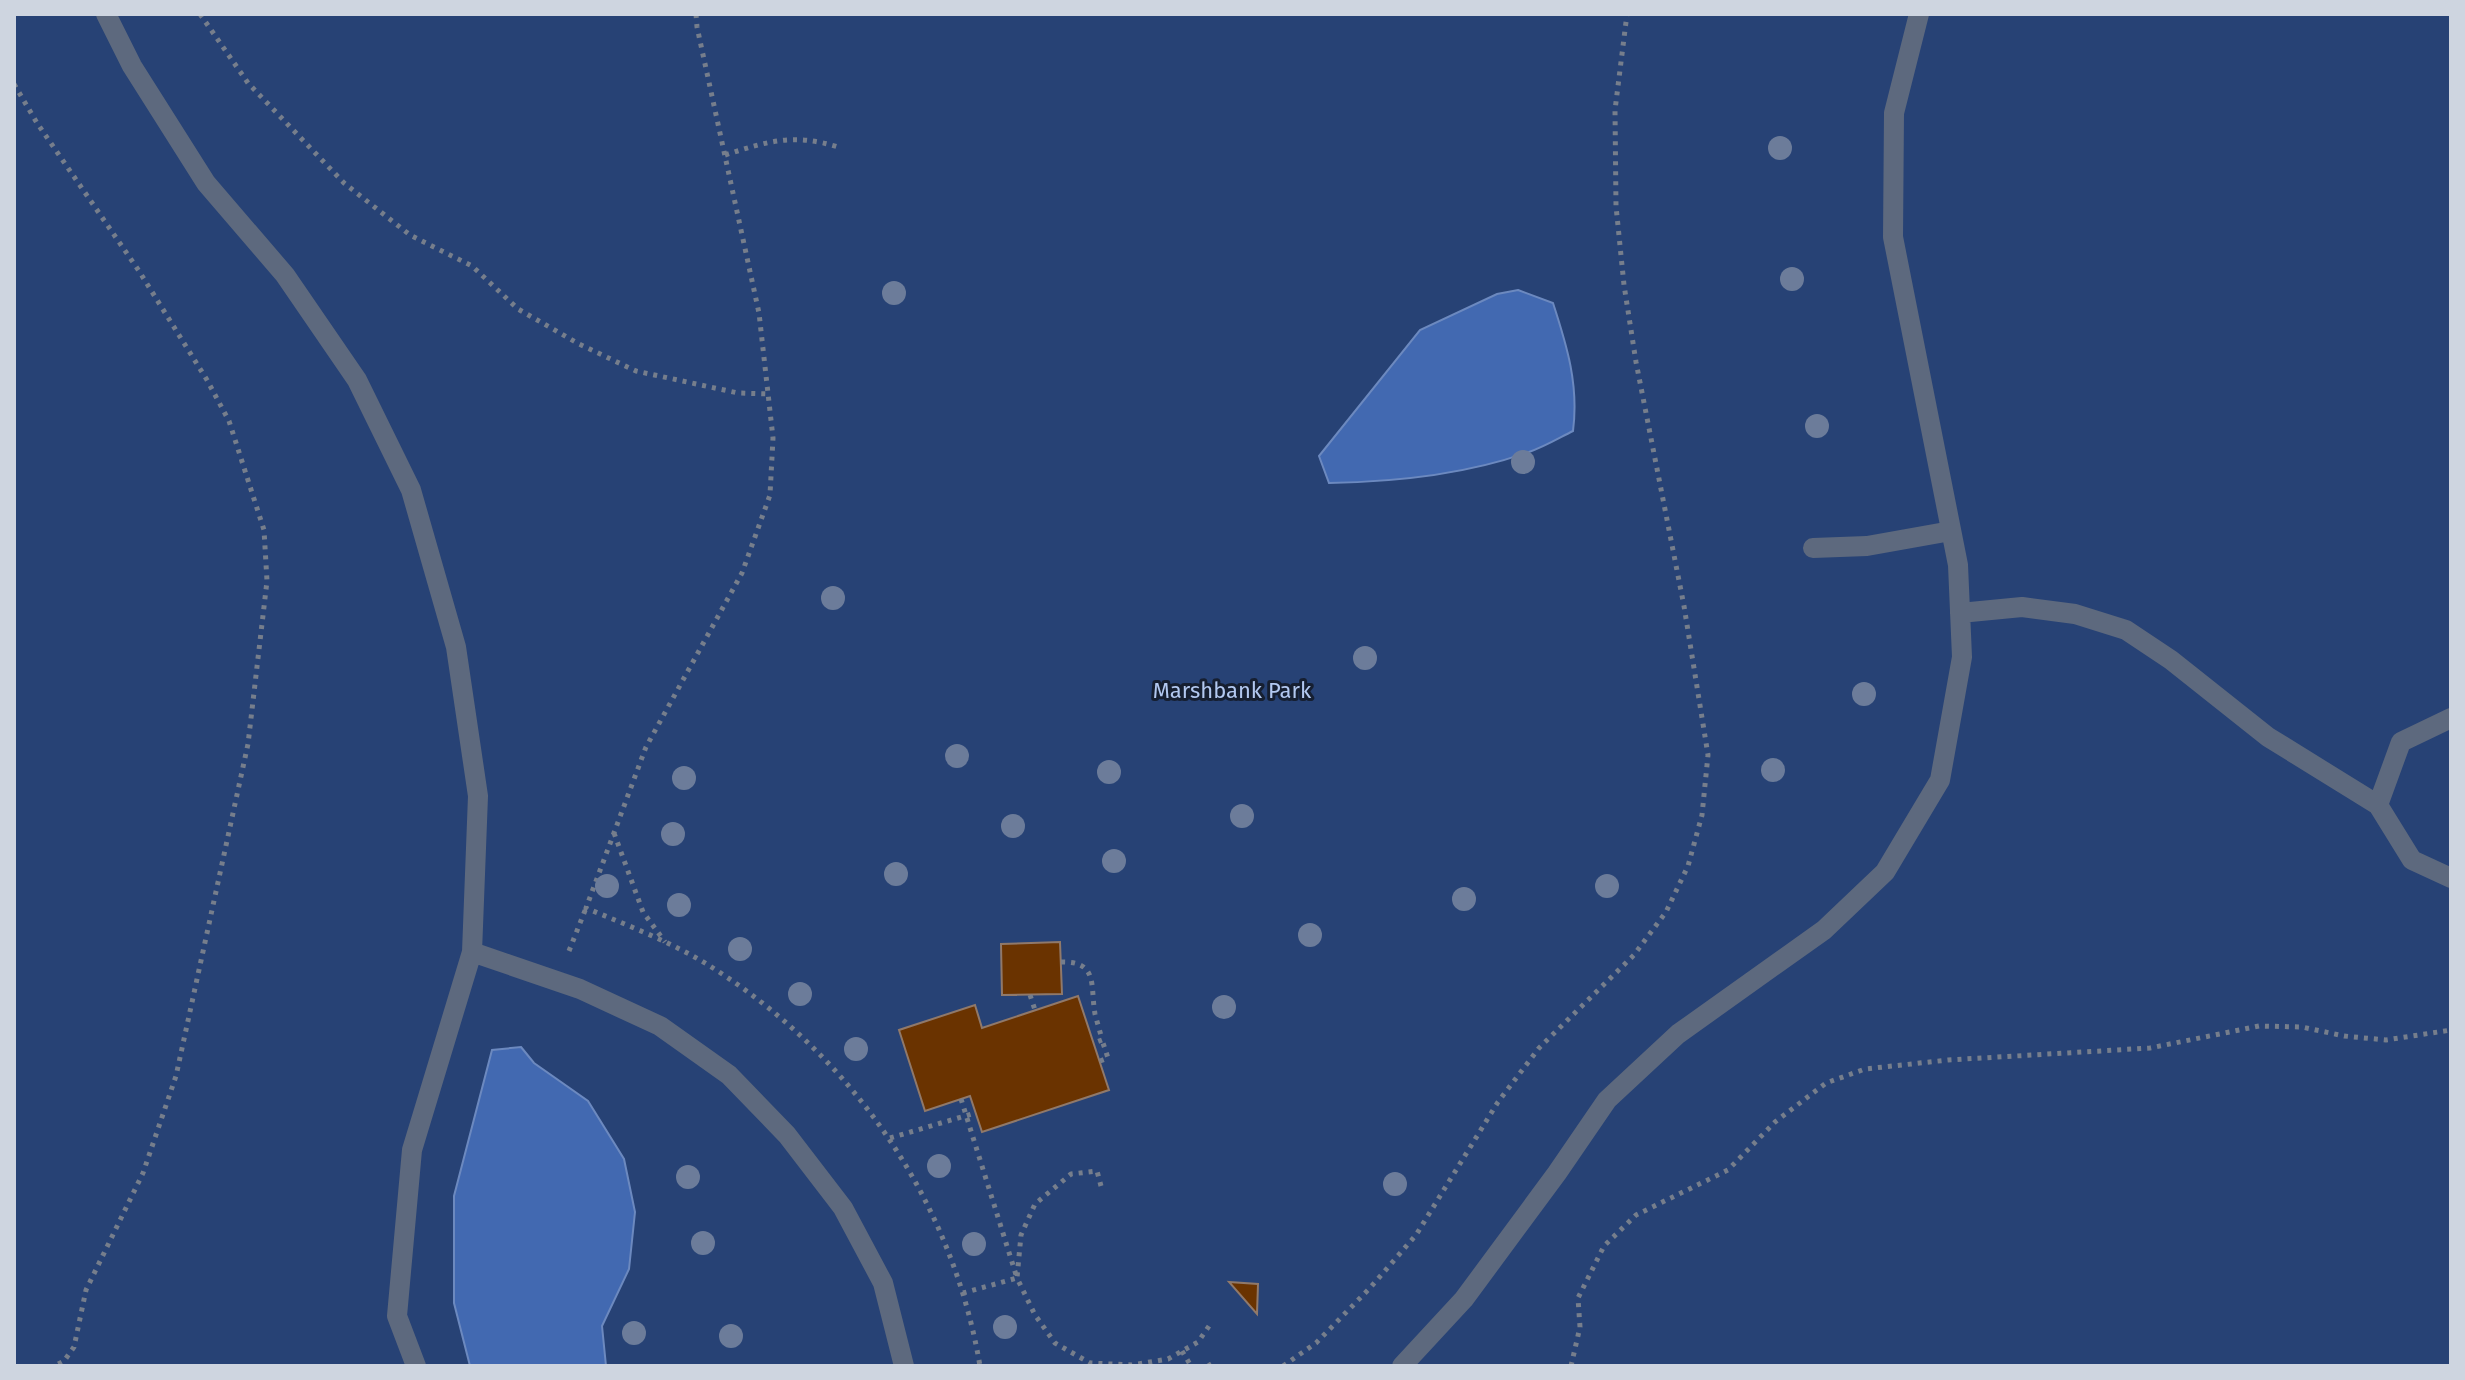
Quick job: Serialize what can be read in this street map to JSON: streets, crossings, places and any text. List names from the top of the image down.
{
  "parks": ["Marshbank Park"]
}
